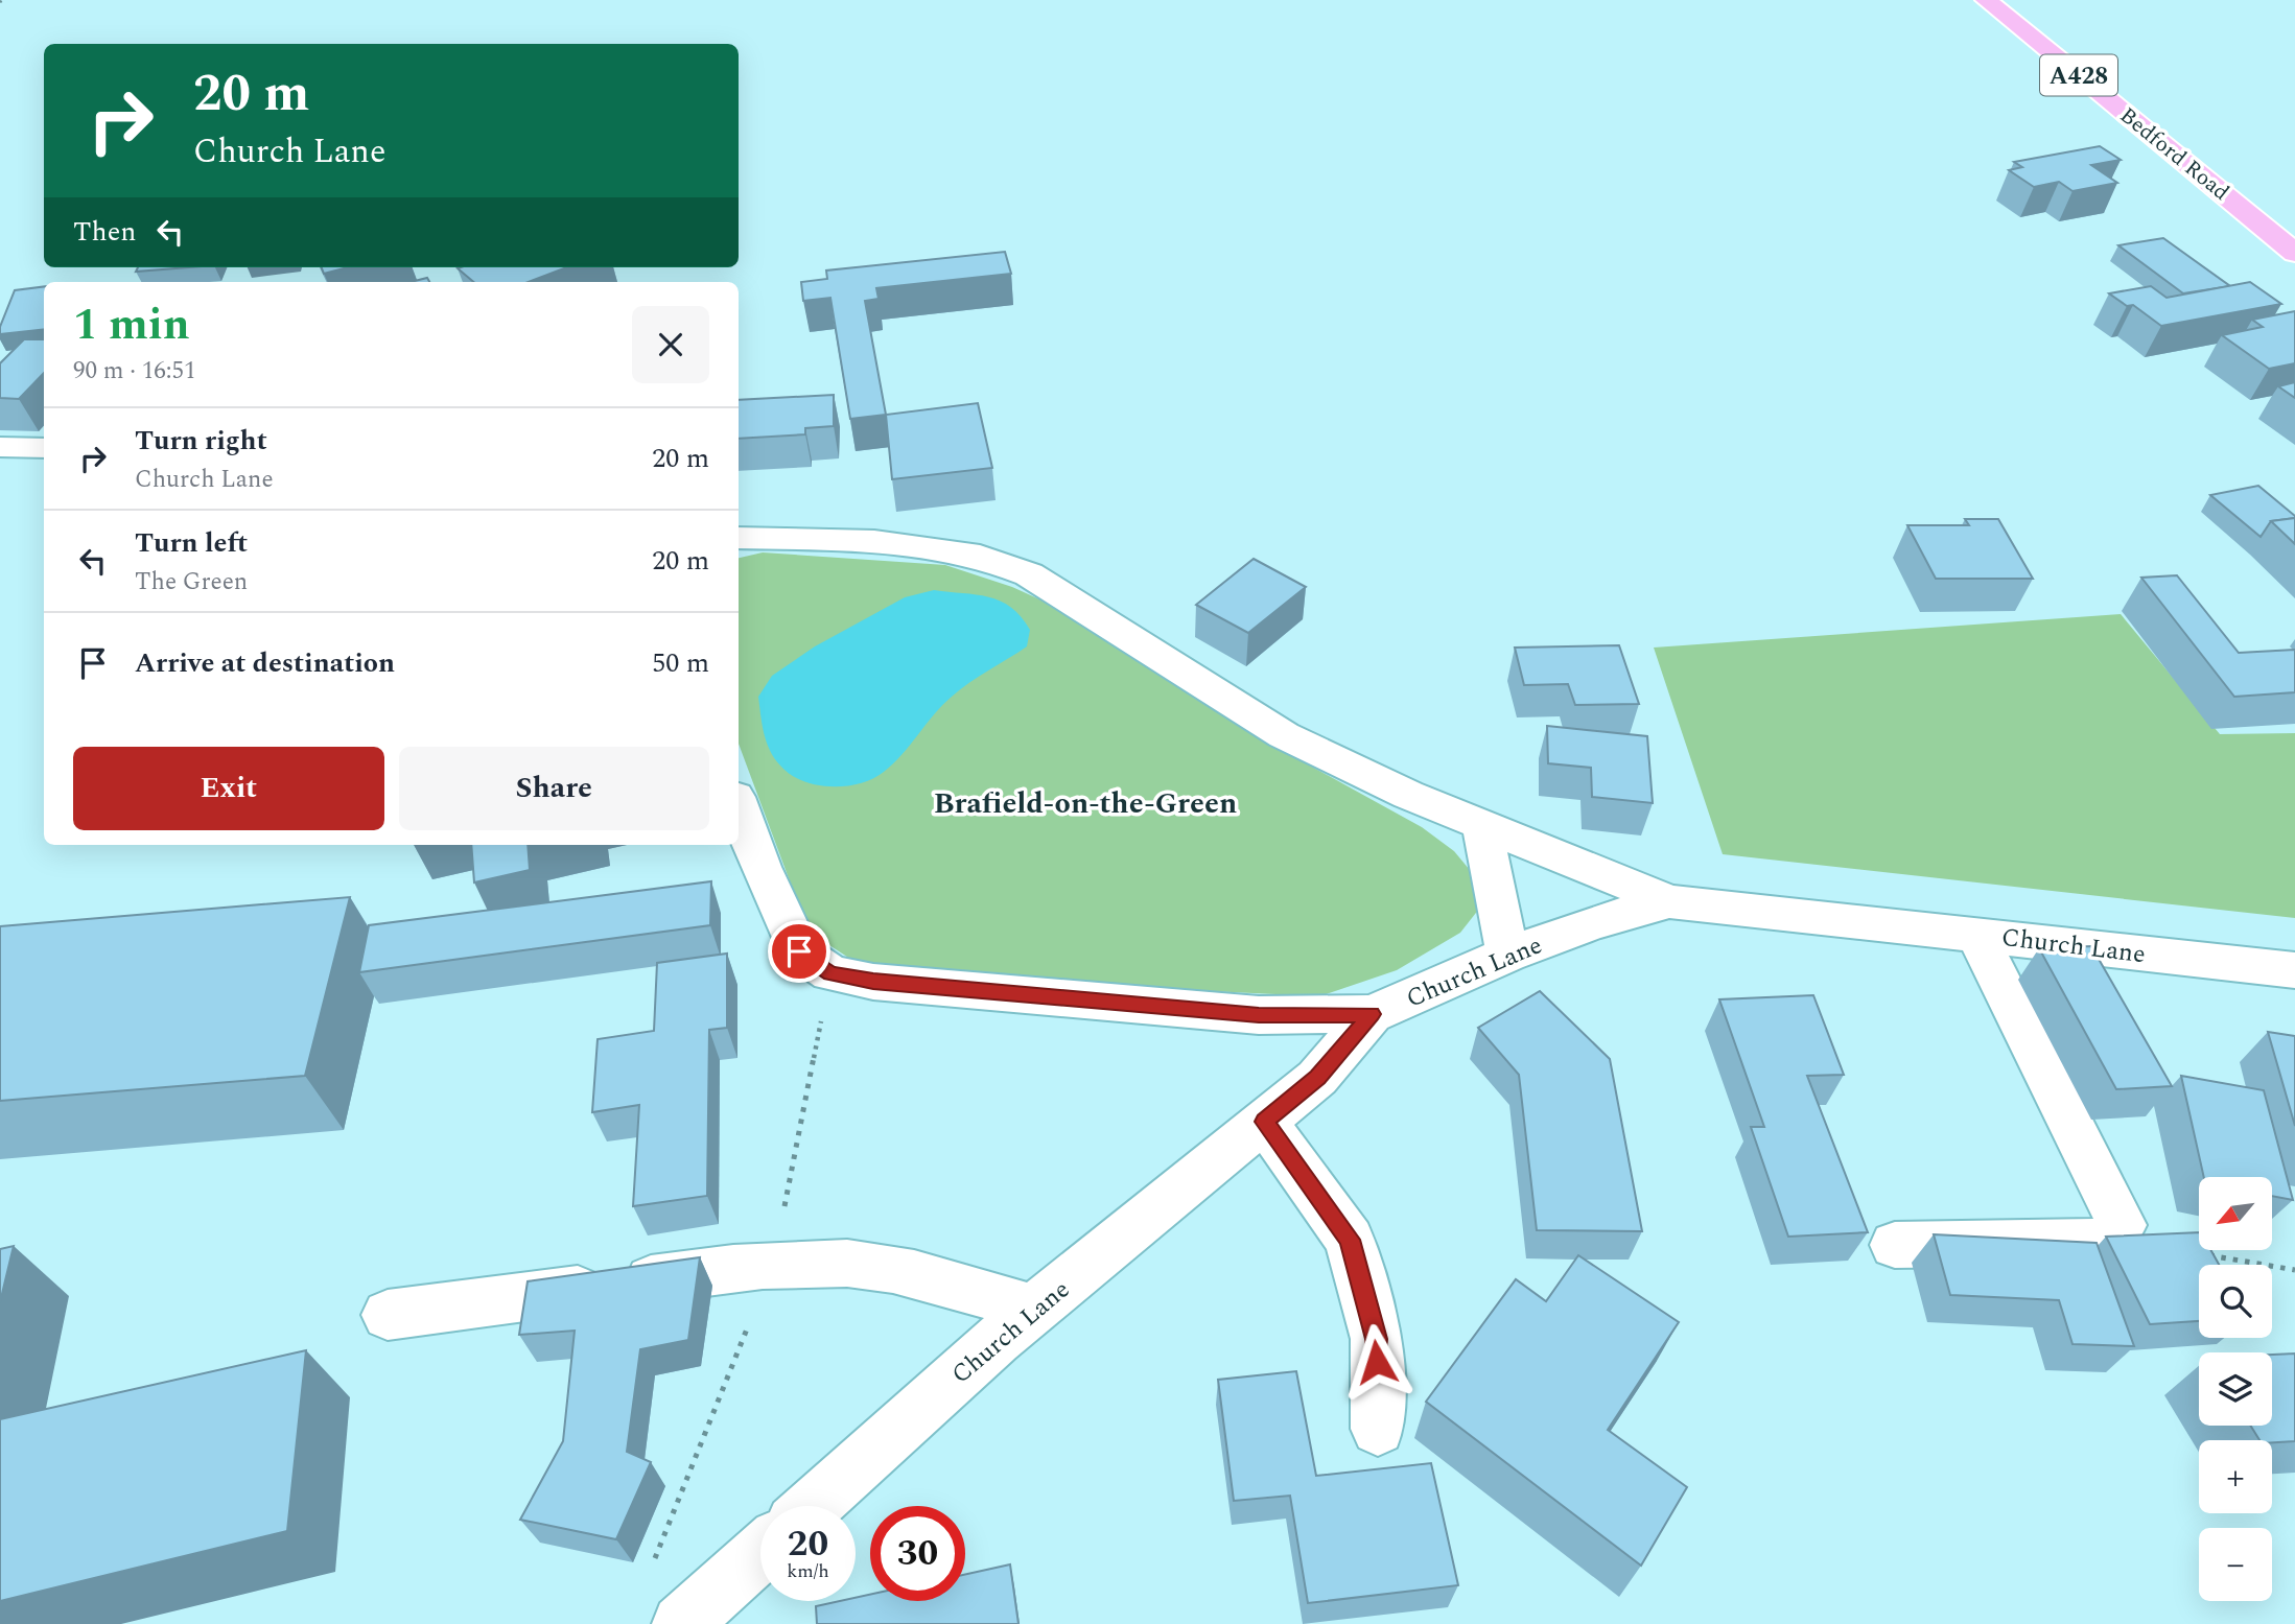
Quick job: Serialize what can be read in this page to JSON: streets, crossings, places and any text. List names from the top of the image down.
{
  "streets": {
    "highway": ["A428", "Bedford Road"],
    "street": ["Church Lane"]
  },
  "districts": ["Brafield-on-the-Green"],
  "north": "bottom left",
  "page": {
    "turn": ["20 m", "Church Lane"],
    "then": "Then",
    "heading": ["1 min", "90 m · 16:51"],
    "list": [
      {
        "name": "Turn right",
        "note": "Church Lane",
        "value": "20 m"
      },
      {
        "name": "Turn left",
        "note": "The Green",
        "value": "20 m"
      },
      {
        "name": "Arrive at destination",
        "value": "50 m"
      }
    ],
    "buttons": ["Exit", "Share"],
    "map_buttons": ["+", "−"],
    "speed": "20 km/h",
    "limit": "30"
  }
}
